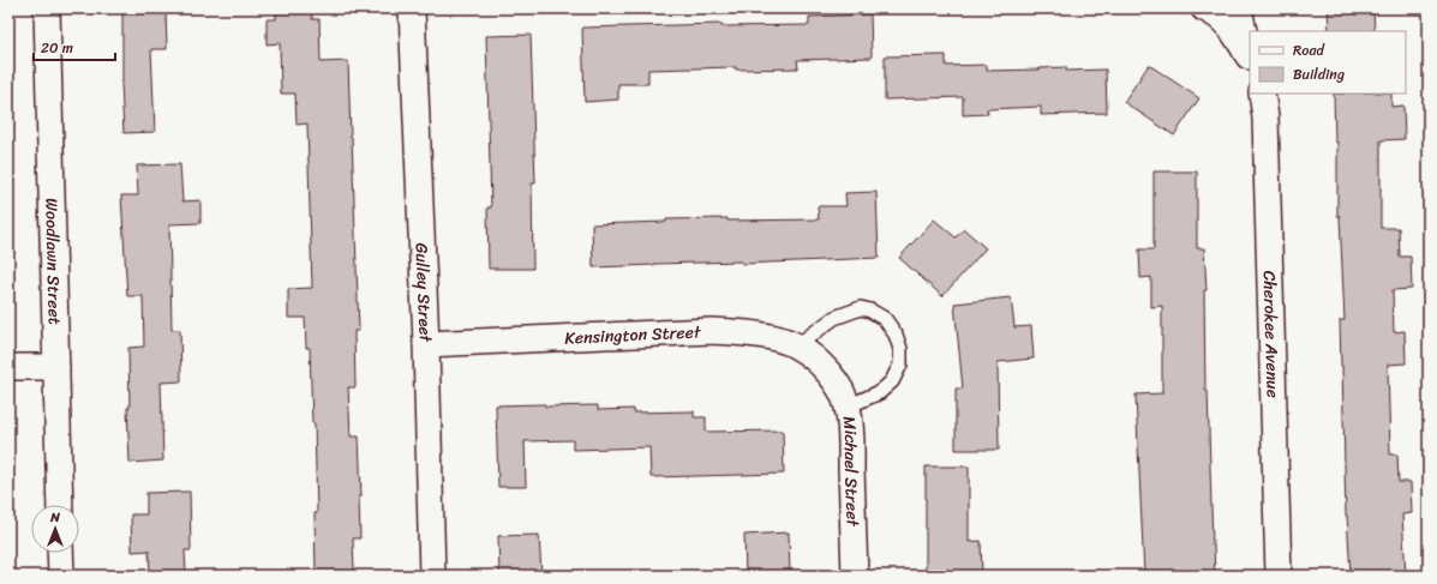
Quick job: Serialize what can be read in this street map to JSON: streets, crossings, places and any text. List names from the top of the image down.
{
  "streets": {
    "street": [
      "Woodlawn Street",
      "Gulley Street",
      "Cherokee Avenue",
      "Kensington Street",
      "Michael Street"
    ]
  },
  "crossings": [
    ["Gulley Street", "Kensington Street"],
    ["Kensington Street", "Michael Street"]
  ],
  "legend": ["Road", "Building"],
  "scale_bar": "20 m",
  "north": "top"
}
